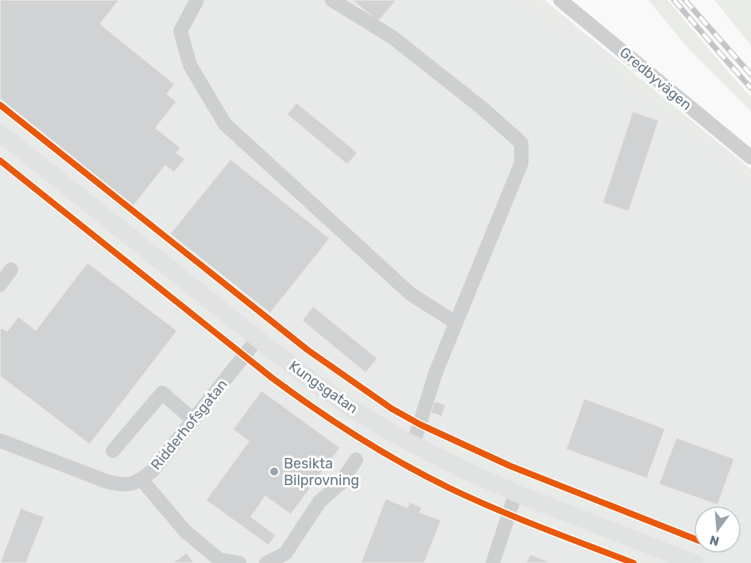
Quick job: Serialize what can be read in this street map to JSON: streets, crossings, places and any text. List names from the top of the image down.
{
  "streets": {
    "main road": ["Kungsgatan"],
    "street": ["Gredbyvägen", "Ridderhofsgatan"]
  },
  "crossings": [
    ["Kungsgatan", "Ridderhofsgatan"]
  ],
  "places": ["Besikta Bilprovning"],
  "north": "bottom"
}
